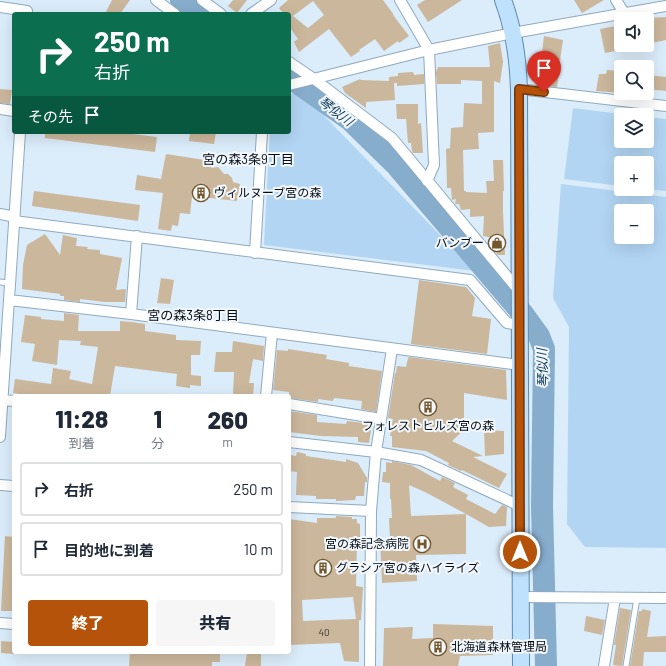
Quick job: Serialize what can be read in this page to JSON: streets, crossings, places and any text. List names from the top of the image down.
{
  "districts": ["宮の森3条9丁目", "宮の森3条8丁目"],
  "water": ["琴似川"],
  "places": {
    "building": [
      "ヴィルヌーブ宮の森",
      "フォレストヒルズ宮の森",
      "グラシア宮の森ハイライズ",
      "北海道森林管理局"
    ],
    "shop": ["バンブー"],
    "hospital": ["宮の森記念病院"]
  },
  "house_numbers": ["40"],
  "page": {
    "map_buttons": ["+", "−"],
    "turn": ["250 m", "右折"],
    "then": "その先",
    "eta": [
      "11:28",
      "到着",
      "1",
      "分",
      "260",
      "m"
    ],
    "list": [
      {
        "name": "右折",
        "value": "250 m"
      },
      {
        "name": "目的地に到着",
        "value": "10 m"
      }
    ],
    "buttons": ["終了", "共有"]
  }
}
